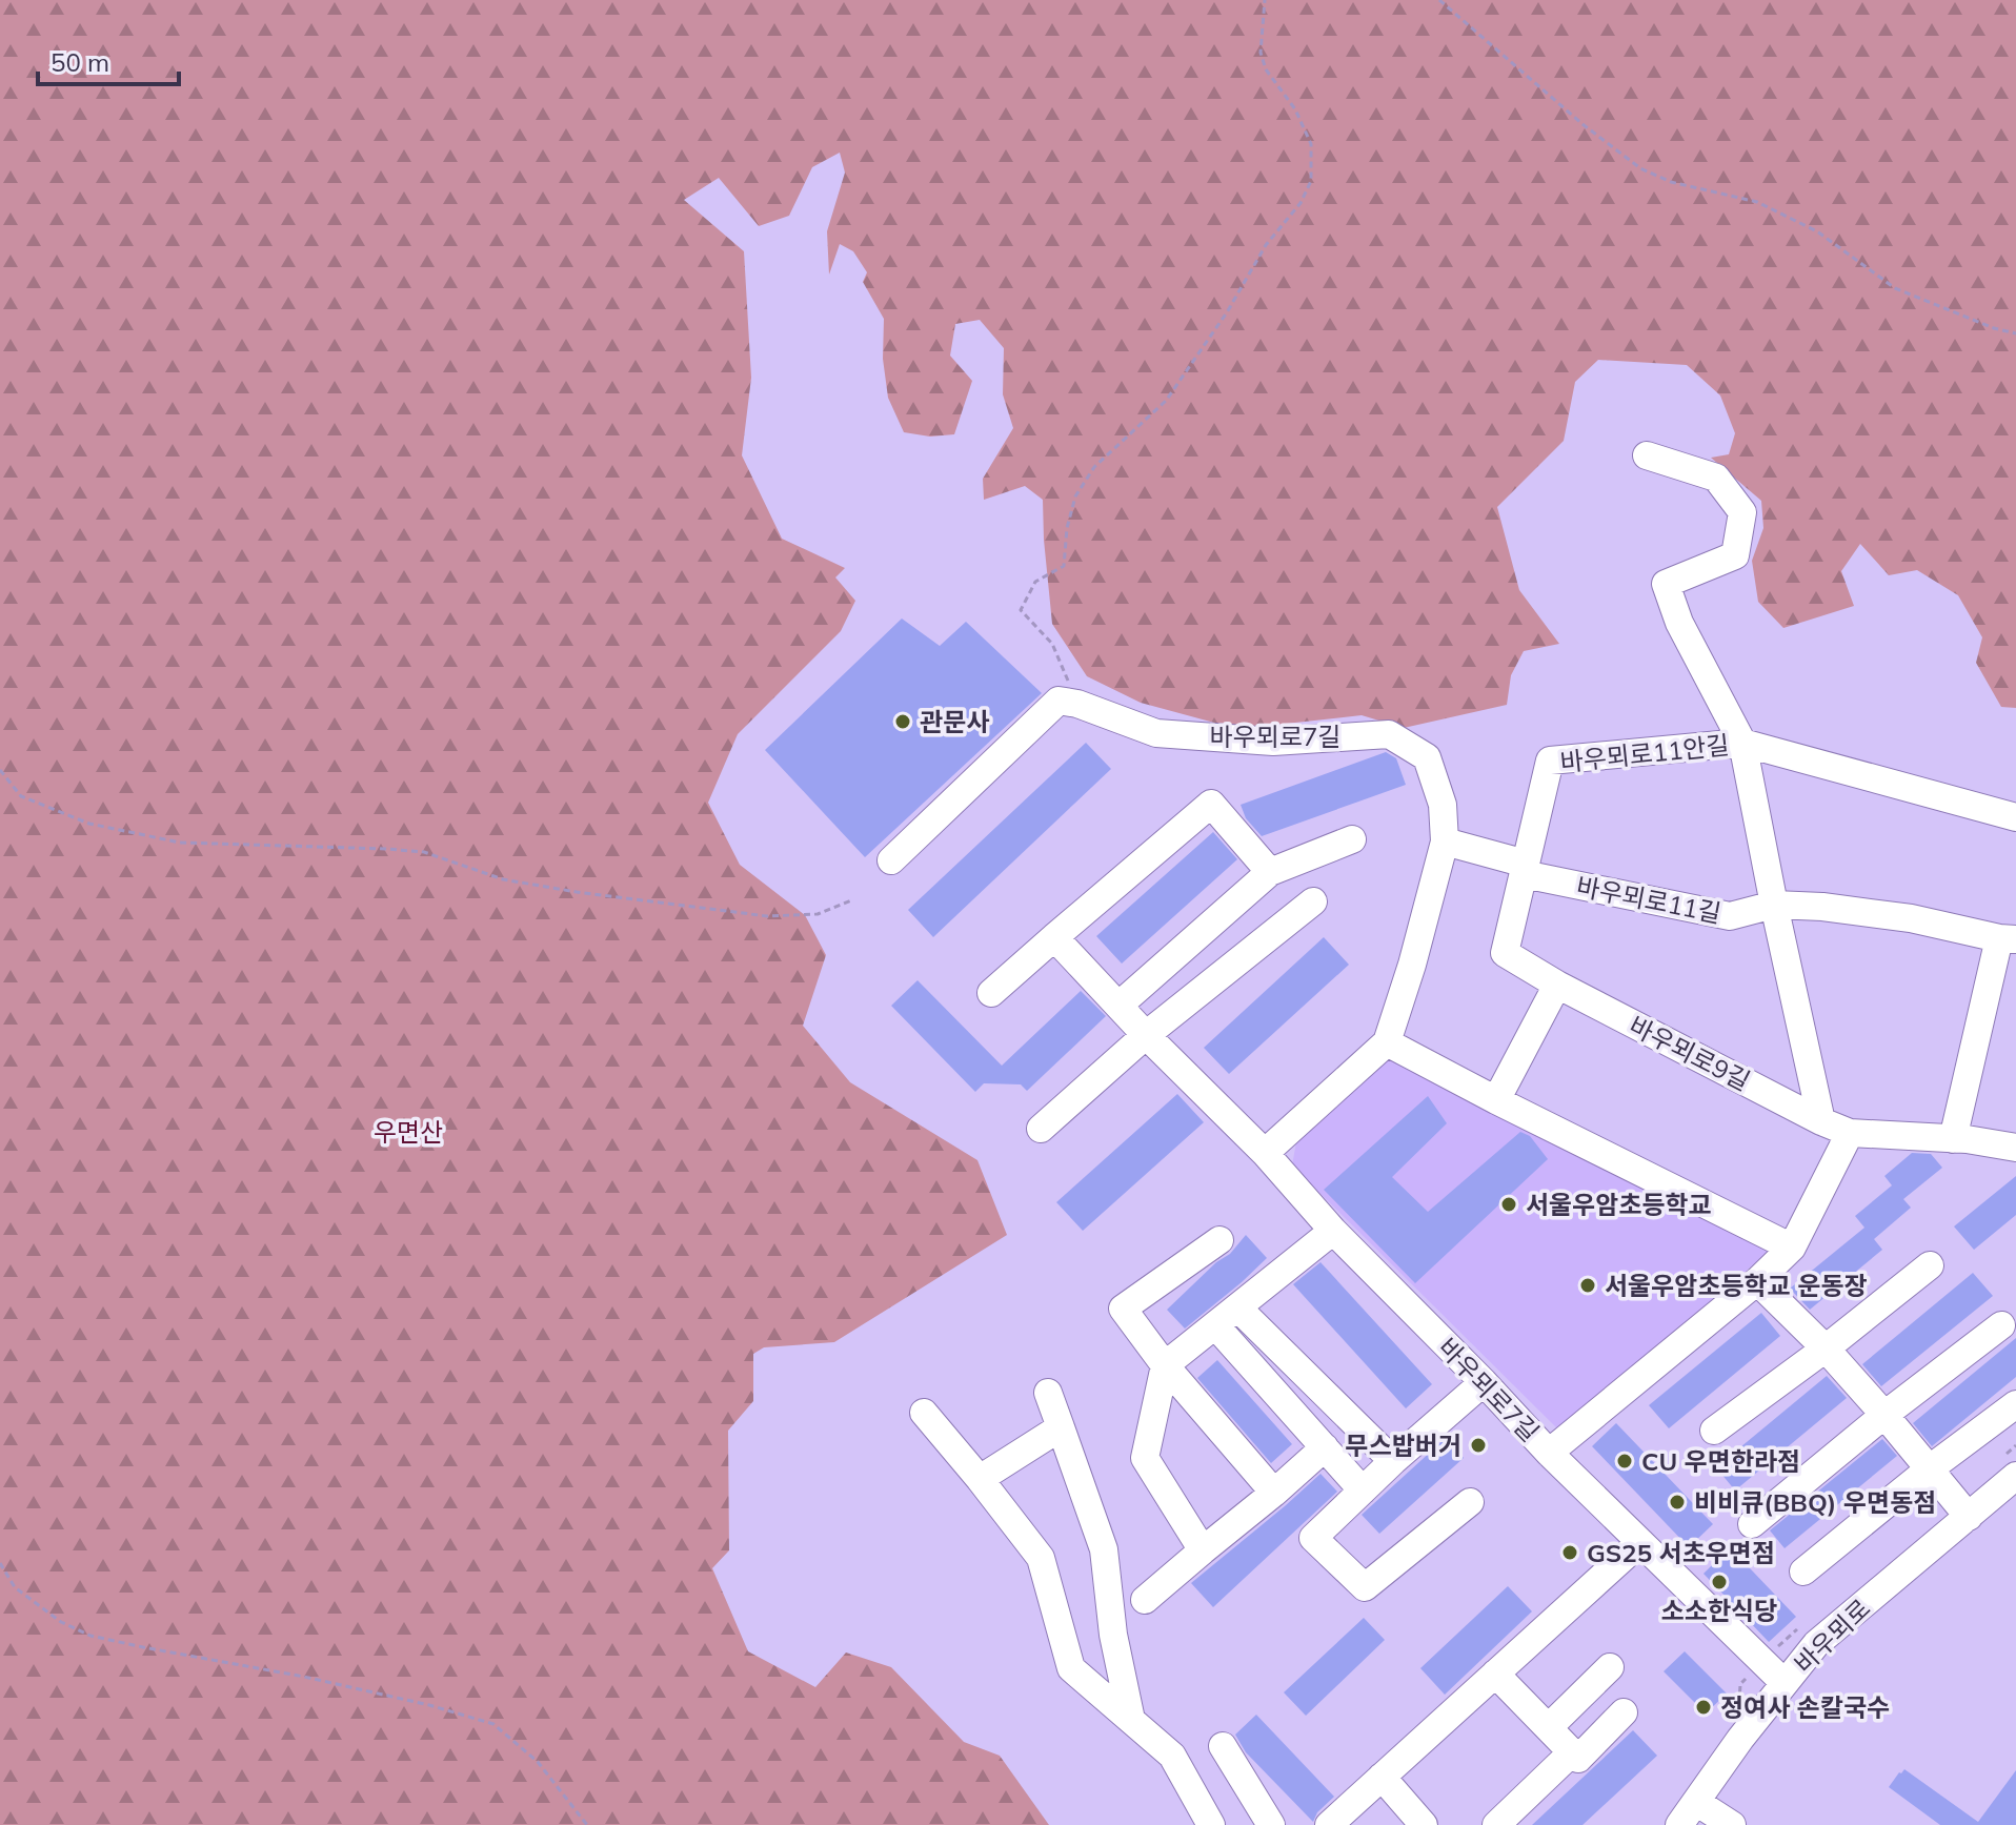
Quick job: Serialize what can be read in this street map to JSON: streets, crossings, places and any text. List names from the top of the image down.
{
  "streets": {
    "street": [
      "바우뫼로7길",
      "바우뫼로11안길",
      "바우뫼로11길",
      "바우뫼로9길",
      "바우뫼로"
    ]
  },
  "crossings": [
    ["바우뫼로7길", "바우뫼로11길"],
    ["바우뫼로7길", "바우뫼로9길"],
    ["바우뫼로7길", "바우뫼로"],
    ["바우뫼로11안길", "바우뫼로11길"],
    ["바우뫼로11안길", "바우뫼로9길"],
    ["바우뫼로11길", "바우뫼로9길"]
  ],
  "parks": ["우면산"],
  "places": [
    "관문사",
    "서울우암초등학교",
    "서울우암초등학교 운동장",
    "무스밥버거",
    "CU 우면한라점",
    "비비큐(BBQ) 우면동점",
    "GS25 서초우면점",
    "소소한식당",
    "정여사 손칼국수"
  ],
  "scale_bar": "50 m"
}
